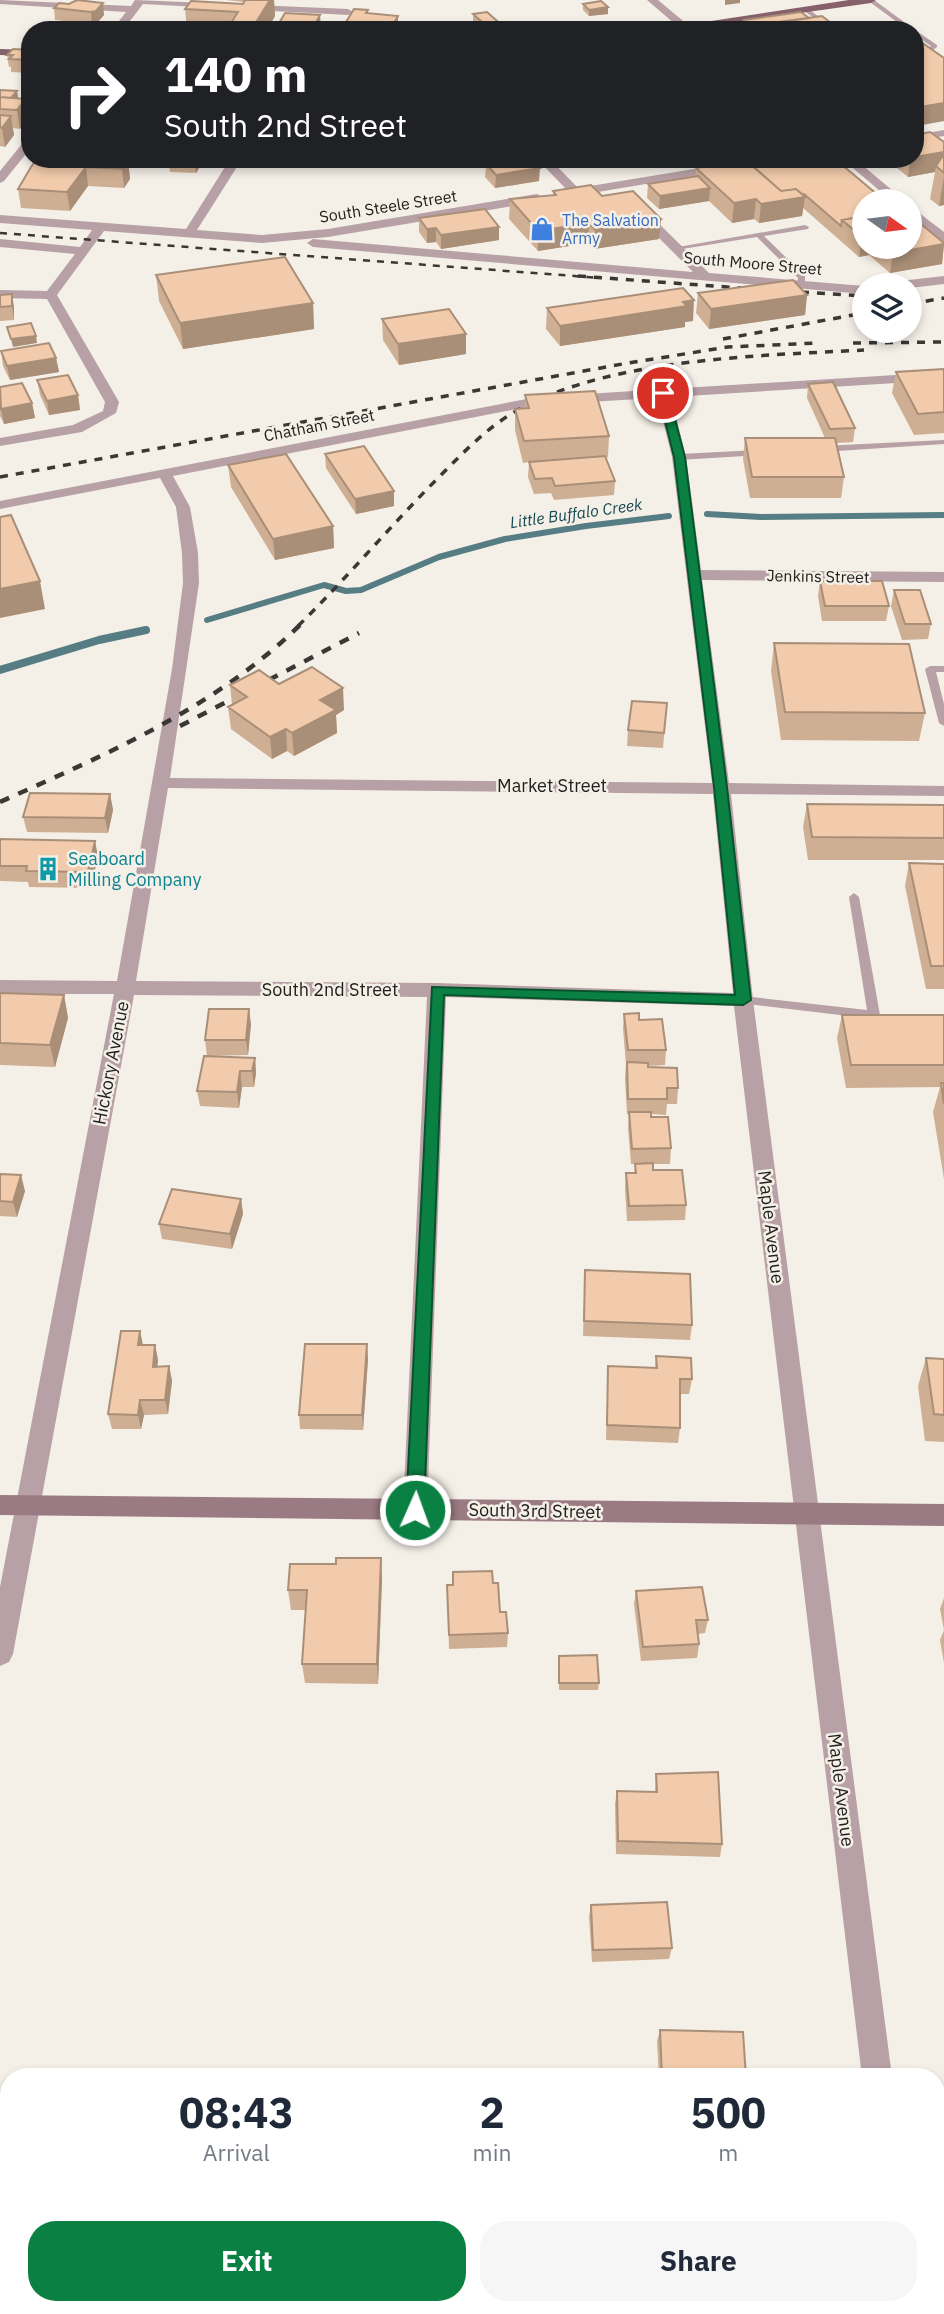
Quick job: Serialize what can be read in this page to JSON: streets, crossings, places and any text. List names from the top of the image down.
{
  "streets": {
    "street": [
      "South Steele Street",
      "South Moore Street",
      "Chatham Street",
      "Jenkins Street",
      "Market Street",
      "South 2nd Street",
      "Hickory Avenue",
      "Maple Avenue",
      "South 3rd Street"
    ]
  },
  "crossings": [
    ["South Steele Street", "South Moore Street"],
    ["Chatham Street", "Hickory Avenue"],
    ["Chatham Street", "Maple Avenue"],
    ["Jenkins Street", "Maple Avenue"],
    ["Market Street", "Hickory Avenue"],
    ["Market Street", "Maple Avenue"],
    ["South 2nd Street", "Hickory Avenue"],
    ["South 2nd Street", "Maple Avenue"],
    ["Hickory Avenue", "South 3rd Street"],
    ["Maple Avenue", "South 3rd Street"]
  ],
  "water": ["Little Buffalo Creek"],
  "places": {
    "shop": ["The Salvation Army"],
    "building": ["Seaboard Milling Company"]
  },
  "north": "right",
  "page": {
    "turn": ["140 m", "South 2nd Street"],
    "eta": [
      "08:43",
      "Arrival",
      "2",
      "min",
      "500",
      "m"
    ],
    "buttons": ["Exit", "Share"]
  }
}
